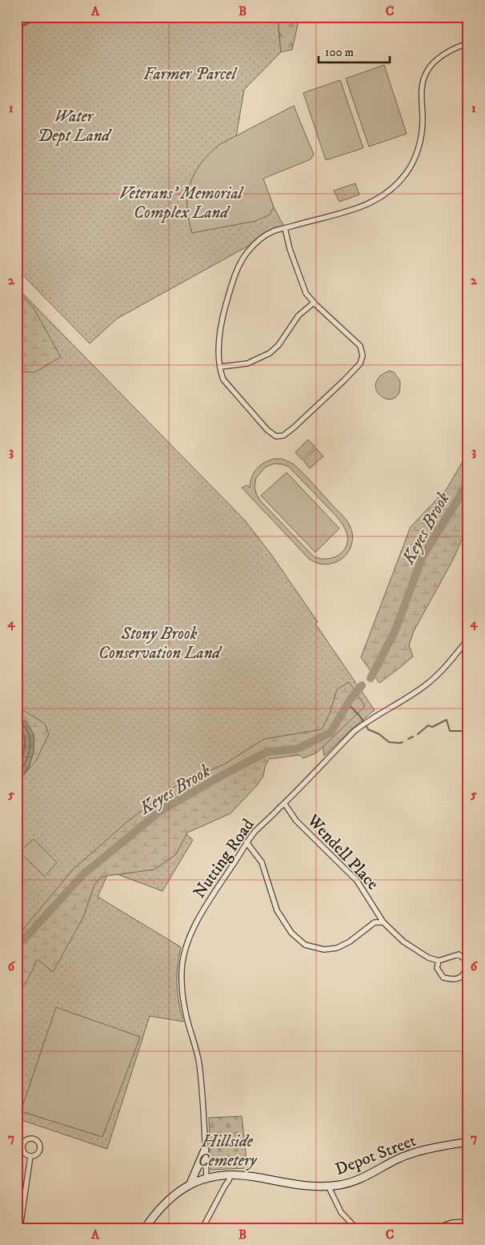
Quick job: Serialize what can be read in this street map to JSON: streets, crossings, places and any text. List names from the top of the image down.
{
  "streets": {
    "main road": ["Depot Street"],
    "street": ["Wendell Place", "Nutting Road"]
  },
  "crossings": [
    ["Wendell Place", "Nutting Road"],
    ["Nutting Road", "Depot Street"]
  ],
  "water": ["Keyes Brook"],
  "parks": [
    "Farmer Parcel",
    "Water Dept Land",
    "Veterans' Memorial Complex Land",
    "Stony Brook Conservation Land",
    "Hillside Cemetery"
  ],
  "scale_bar": "100 m",
  "grid": {
    "columns": ["A", "B", "C"],
    "rows": [
      "1",
      "2",
      "3",
      "4",
      "5",
      "6",
      "7"
    ]
  }
}
